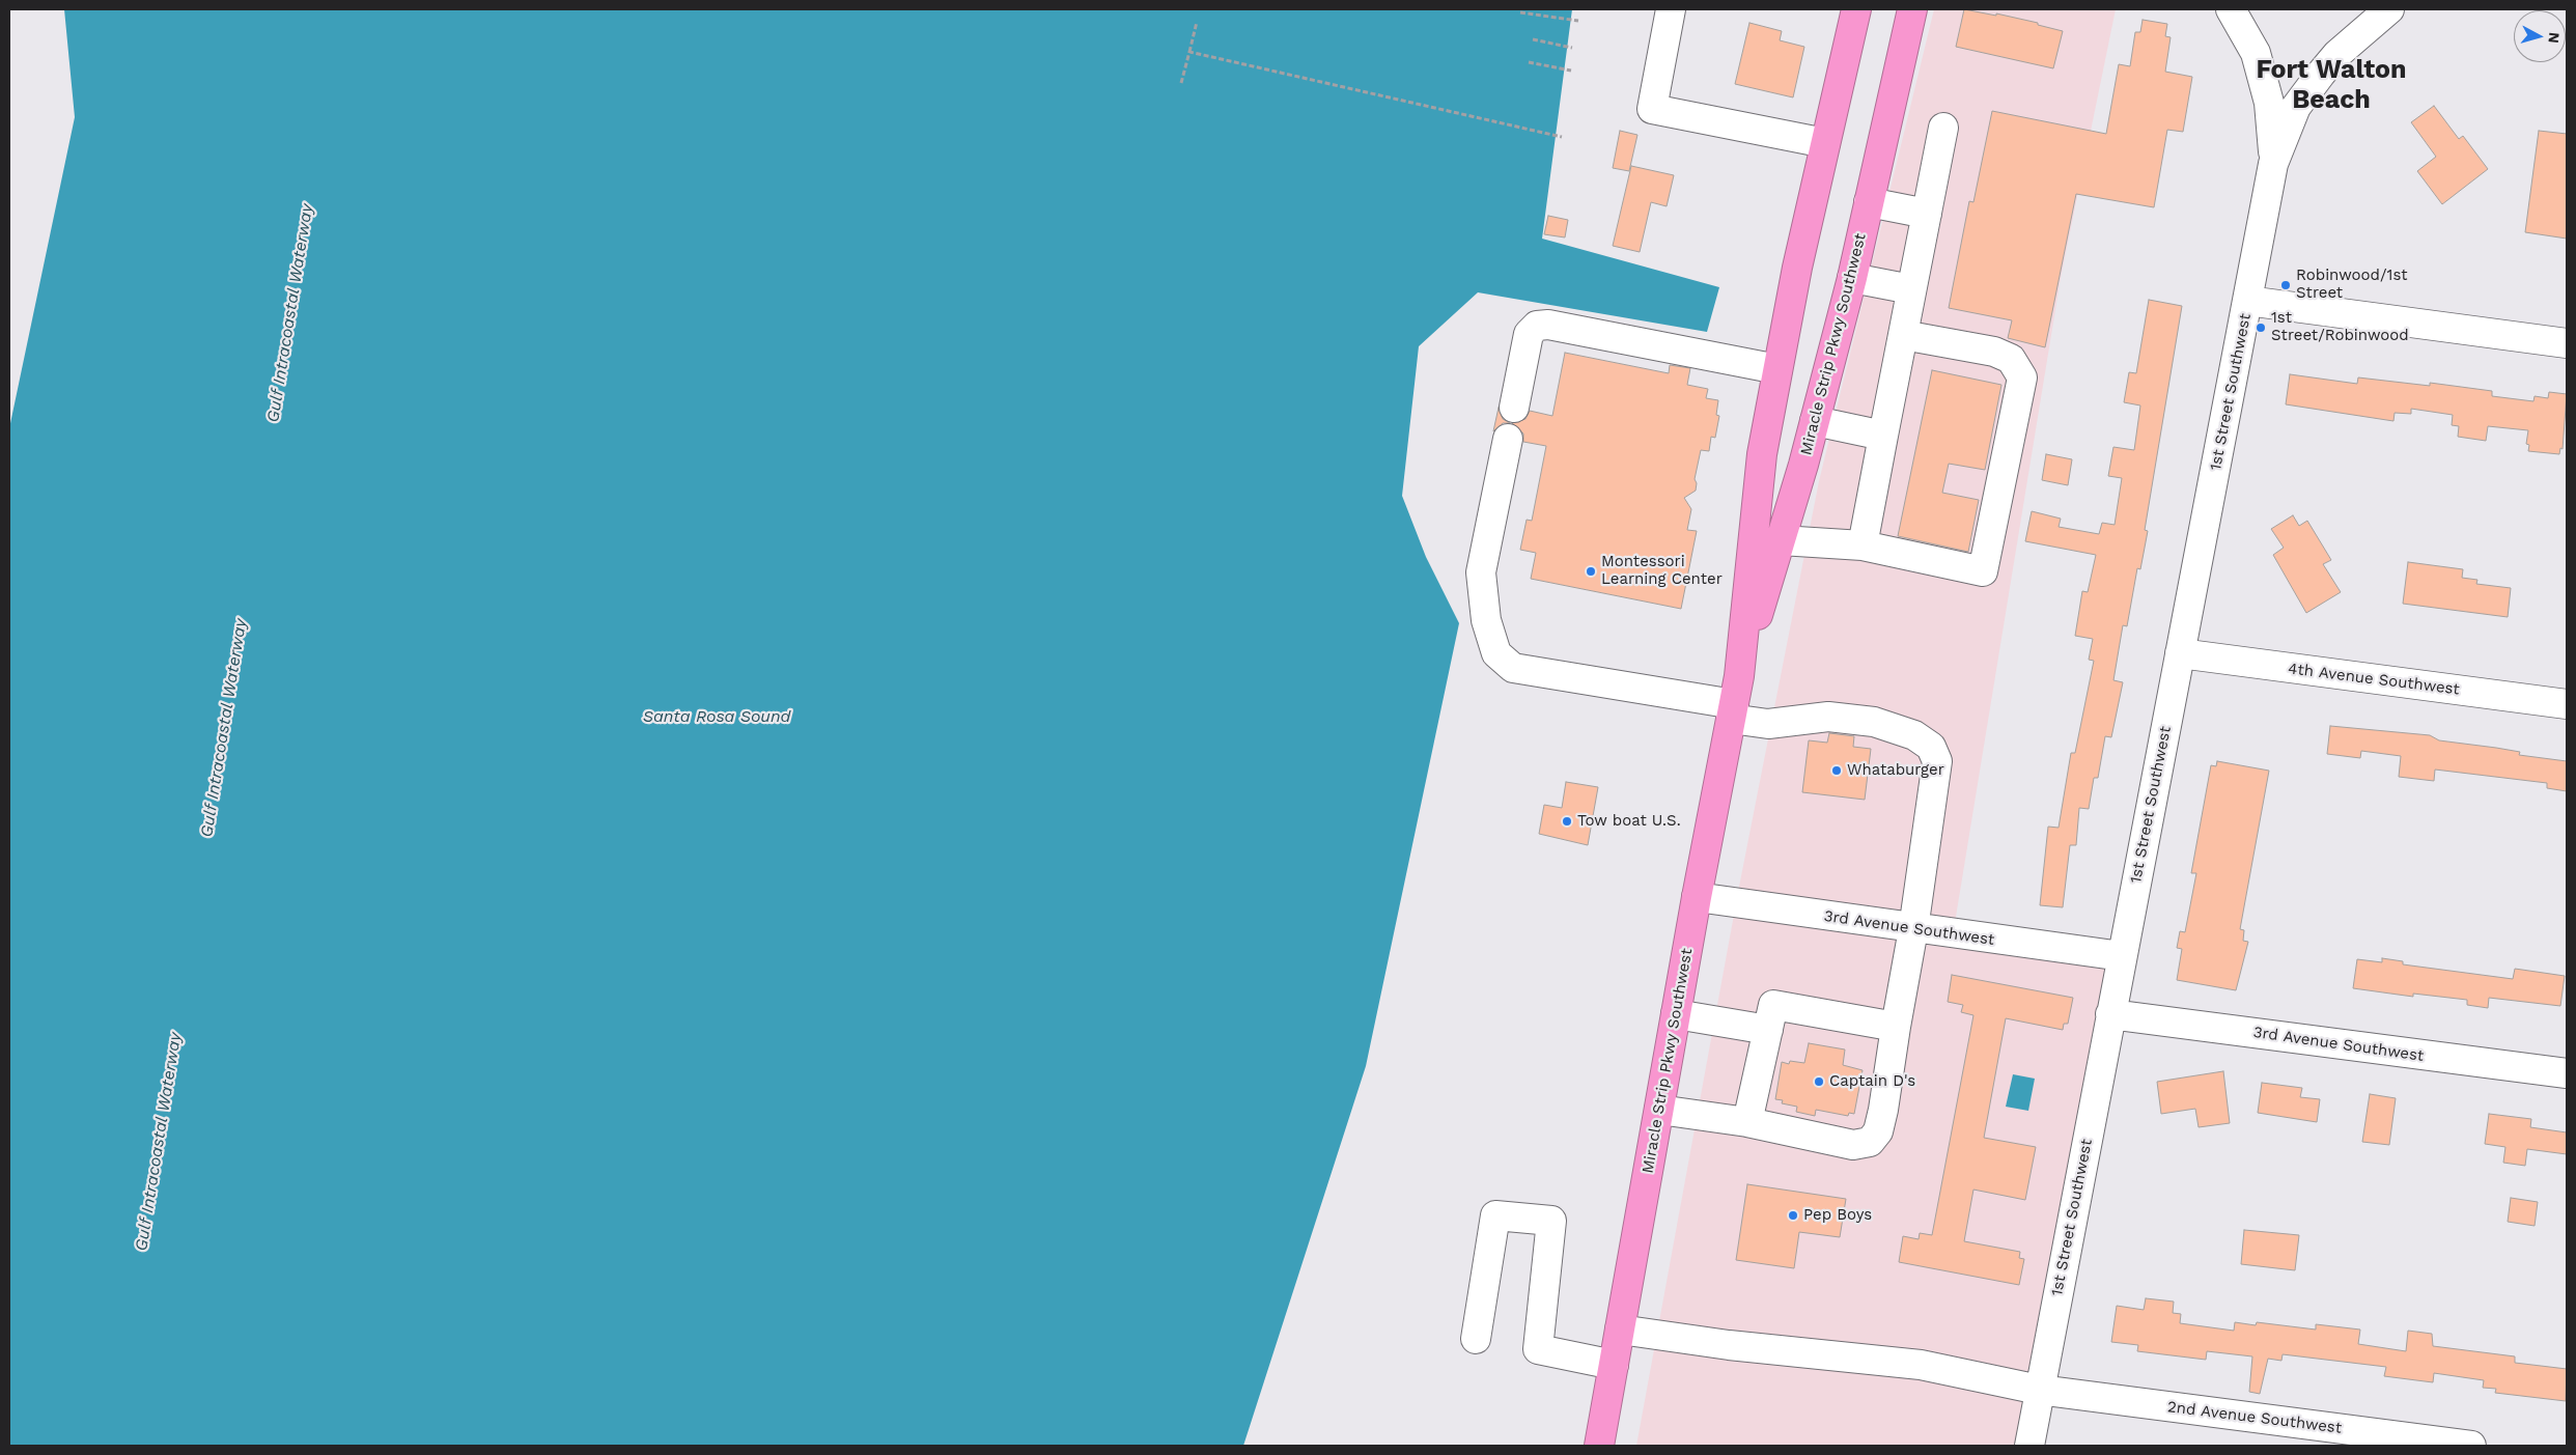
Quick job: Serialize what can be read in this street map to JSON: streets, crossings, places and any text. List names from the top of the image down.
{
  "streets": {
    "highway": ["Miracle Strip Pkwy Southwest"],
    "street": [
      "1st Street Southwest",
      "4th Avenue Southwest",
      "3rd Avenue Southwest",
      "2nd Avenue Southwest"
    ]
  },
  "crossings": [
    ["Miracle Strip Pkwy Southwest", "3rd Avenue Southwest"],
    ["Miracle Strip Pkwy Southwest", "2nd Avenue Southwest"],
    ["1st Street Southwest", "4th Avenue Southwest"],
    ["1st Street Southwest", "3rd Avenue Southwest"],
    ["1st Street Southwest", "2nd Avenue Southwest"]
  ],
  "districts": ["Fort Walton Beach"],
  "water": ["Gulf Intracoastal Waterway", "Santa Rosa Sound"],
  "places": [
    "Robinwood/1st Street",
    "1st Street/Robinwood",
    "Montessori Learning Center",
    "Whataburger",
    "Tow boat U.S.",
    "Captain D's",
    "Pep Boys"
  ],
  "north": "right"
}
